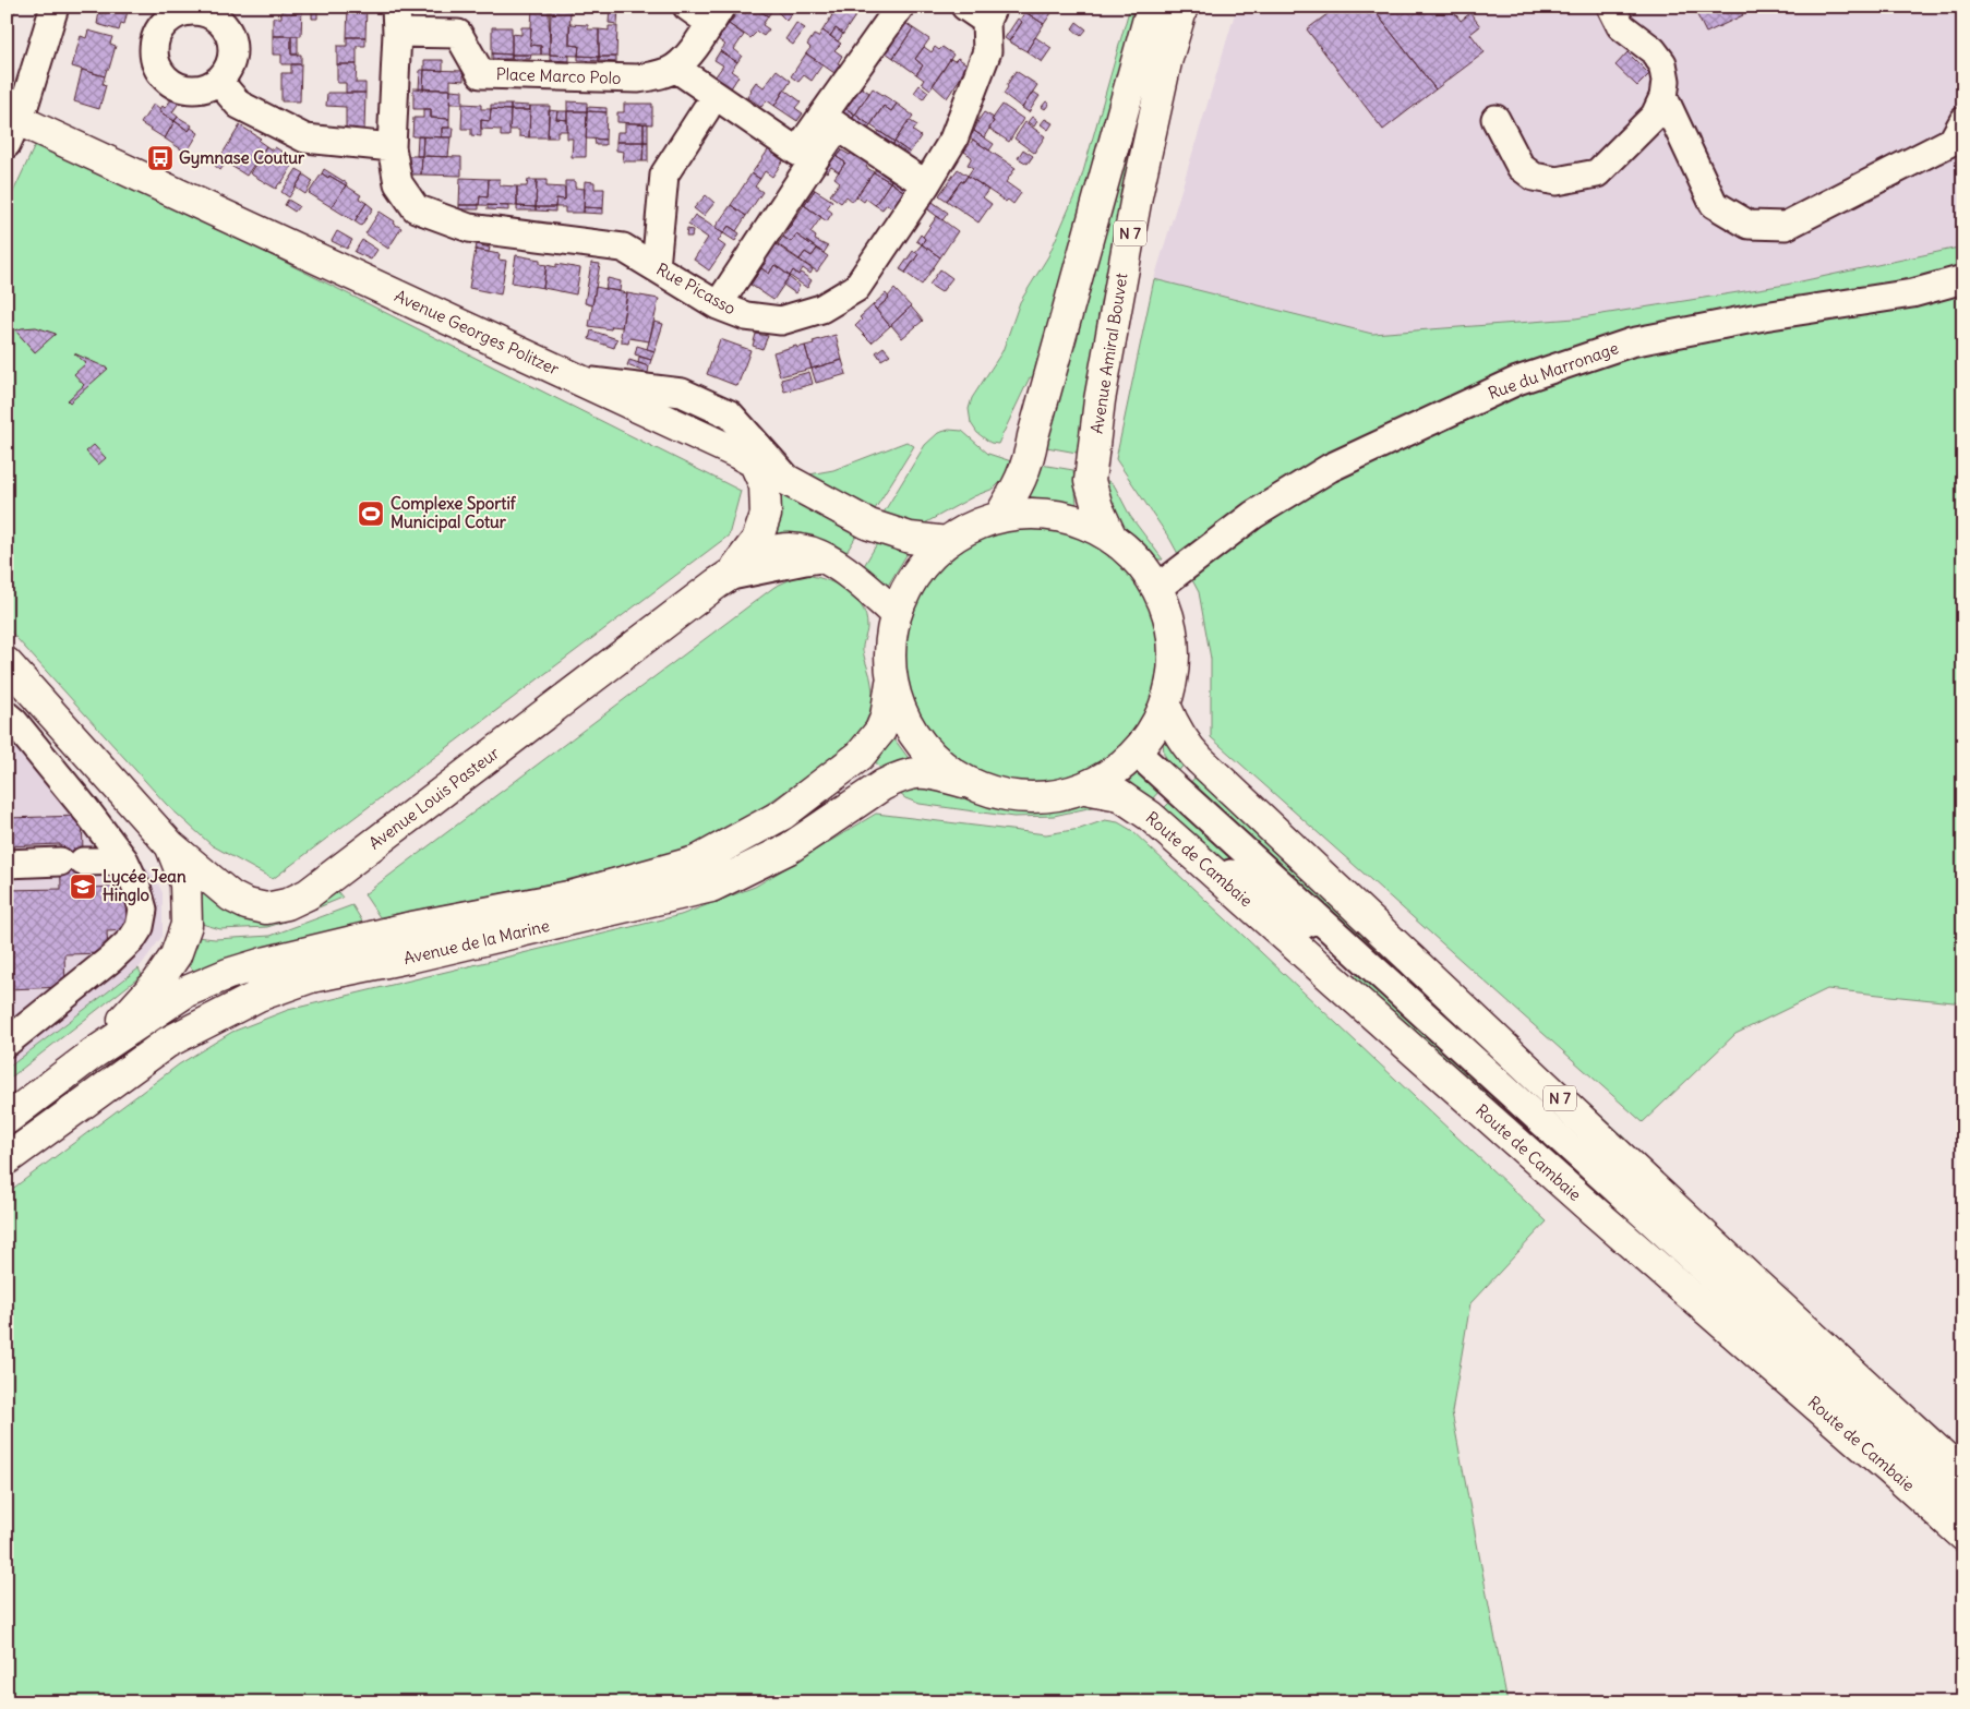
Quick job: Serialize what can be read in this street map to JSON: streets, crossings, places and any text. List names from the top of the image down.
{
  "streets": {
    "main road": [
      "N 7",
      "Avenue Georges Politzer",
      "Avenue Amiral Bouvet",
      "Avenue Louis Pasteur",
      "Route de Cambaie",
      "Avenue de la Marine"
    ],
    "street": ["Place Marco Polo", "Rue Picasso", "Rue du Marronage"]
  },
  "crossings": [
    ["Place Marco Polo", "Rue Picasso"]
  ],
  "places": {
    "bus stop": ["Gymnase Coutur"],
    "sports": ["Complexe Sportif Municipal Cotur"],
    "school or university": ["Lycée Jean Hinglo"]
  }
}
